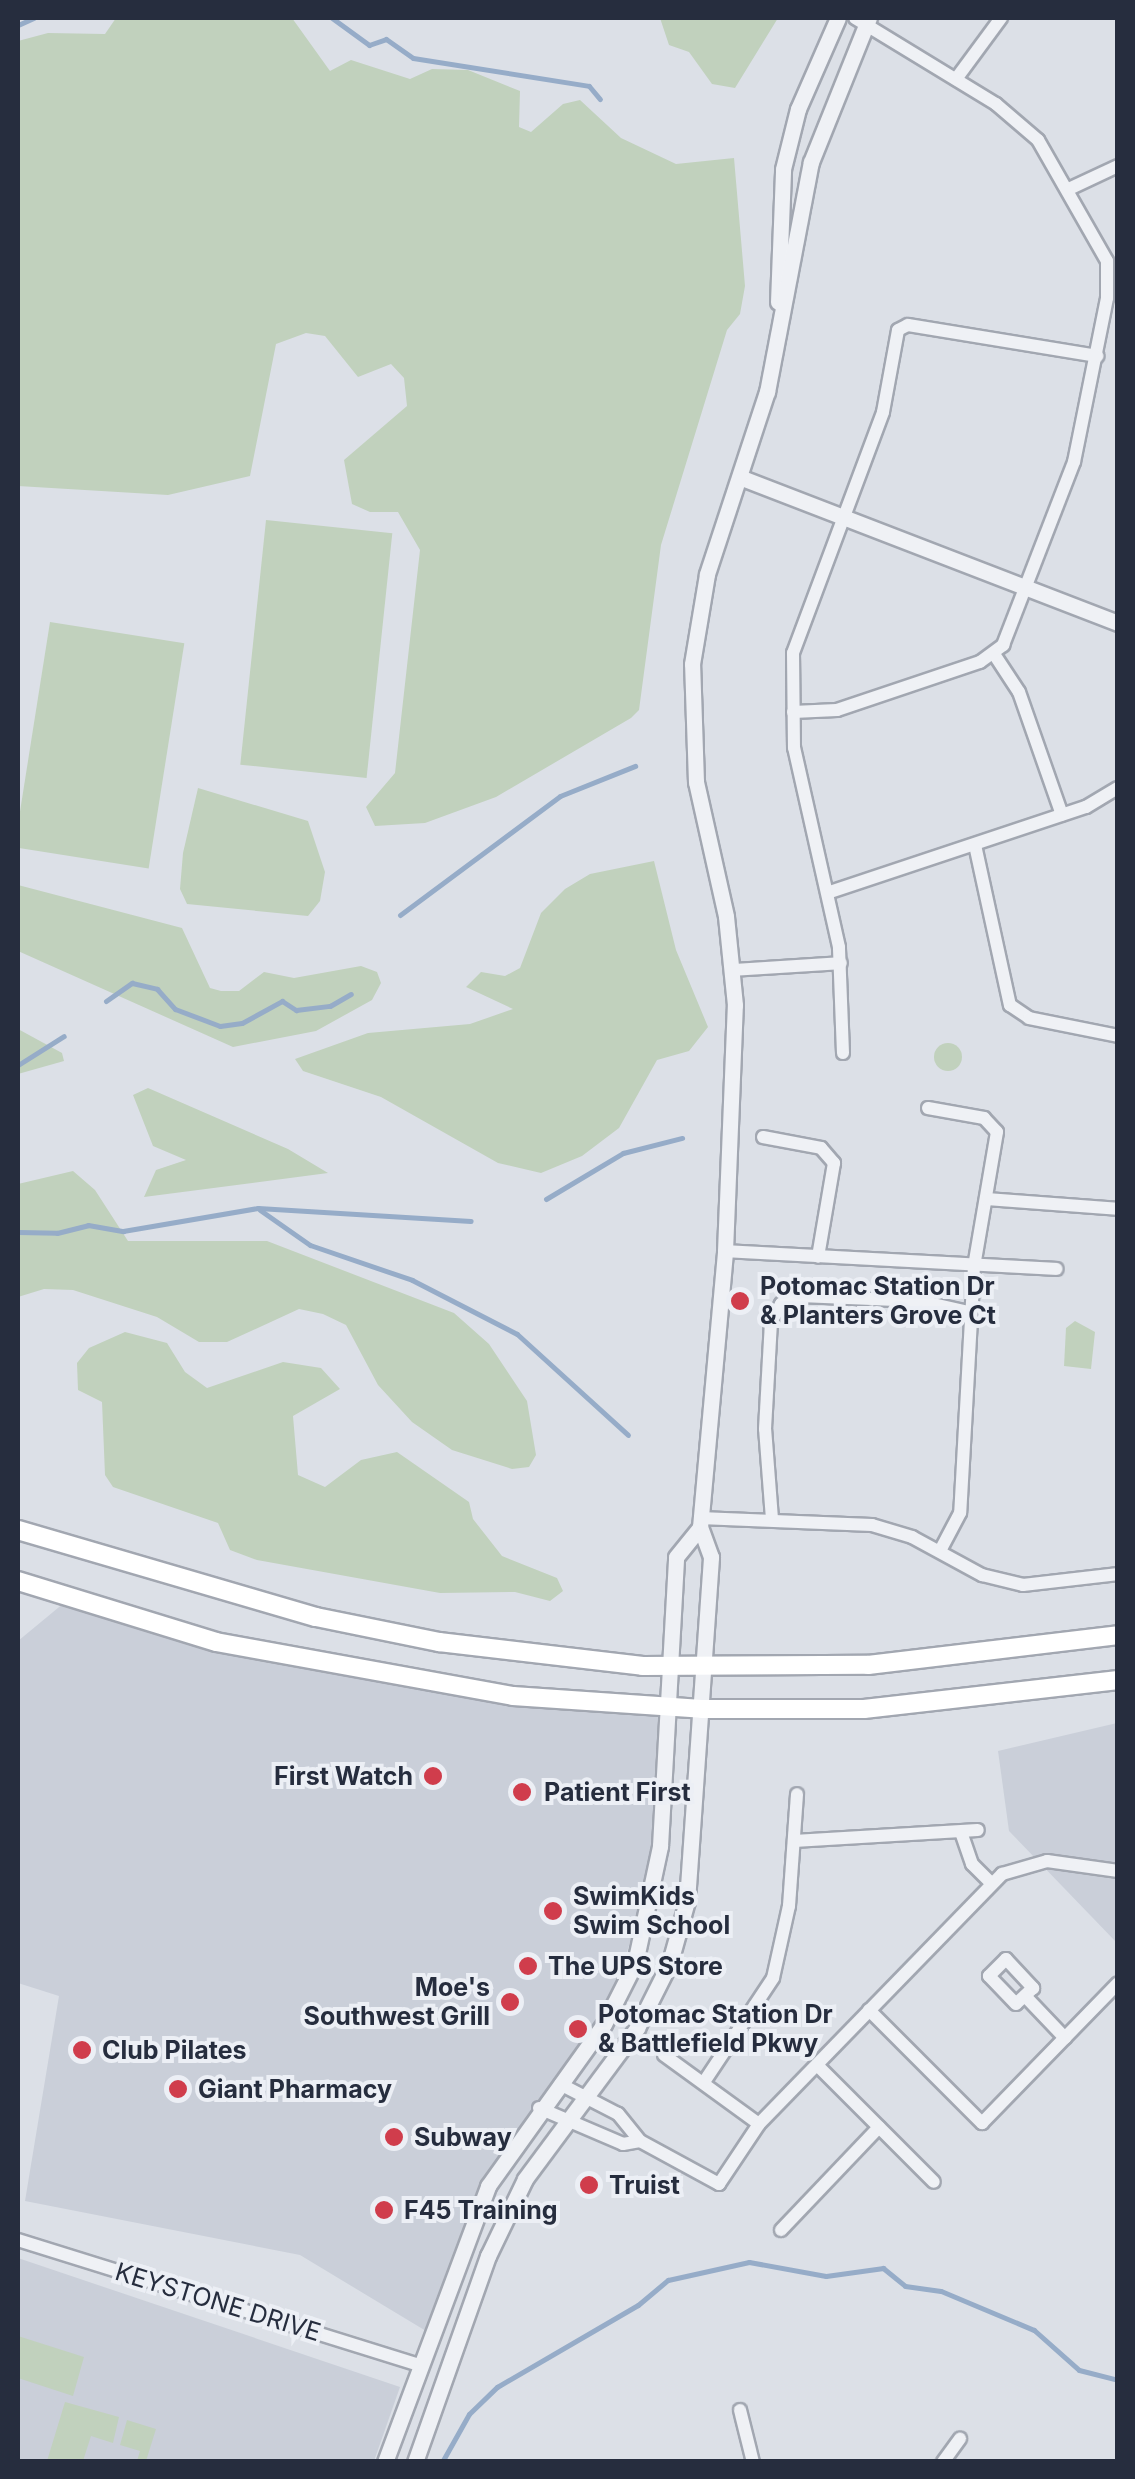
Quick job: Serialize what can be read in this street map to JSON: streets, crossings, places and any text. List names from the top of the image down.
{
  "streets": {
    "street": ["KEYSTONE DRIVE"]
  },
  "places": [
    "Potomac Station Dr & Planters Grove Ct",
    "First Watch",
    "Patient First",
    "SwimKids Swim School",
    "The UPS Store",
    "Moe's Southwest Grill",
    "Potomac Station Dr & Battlefield Pkwy",
    "Club Pilates",
    "Giant Pharmacy",
    "Subway",
    "Truist",
    "F45 Training"
  ]
}
